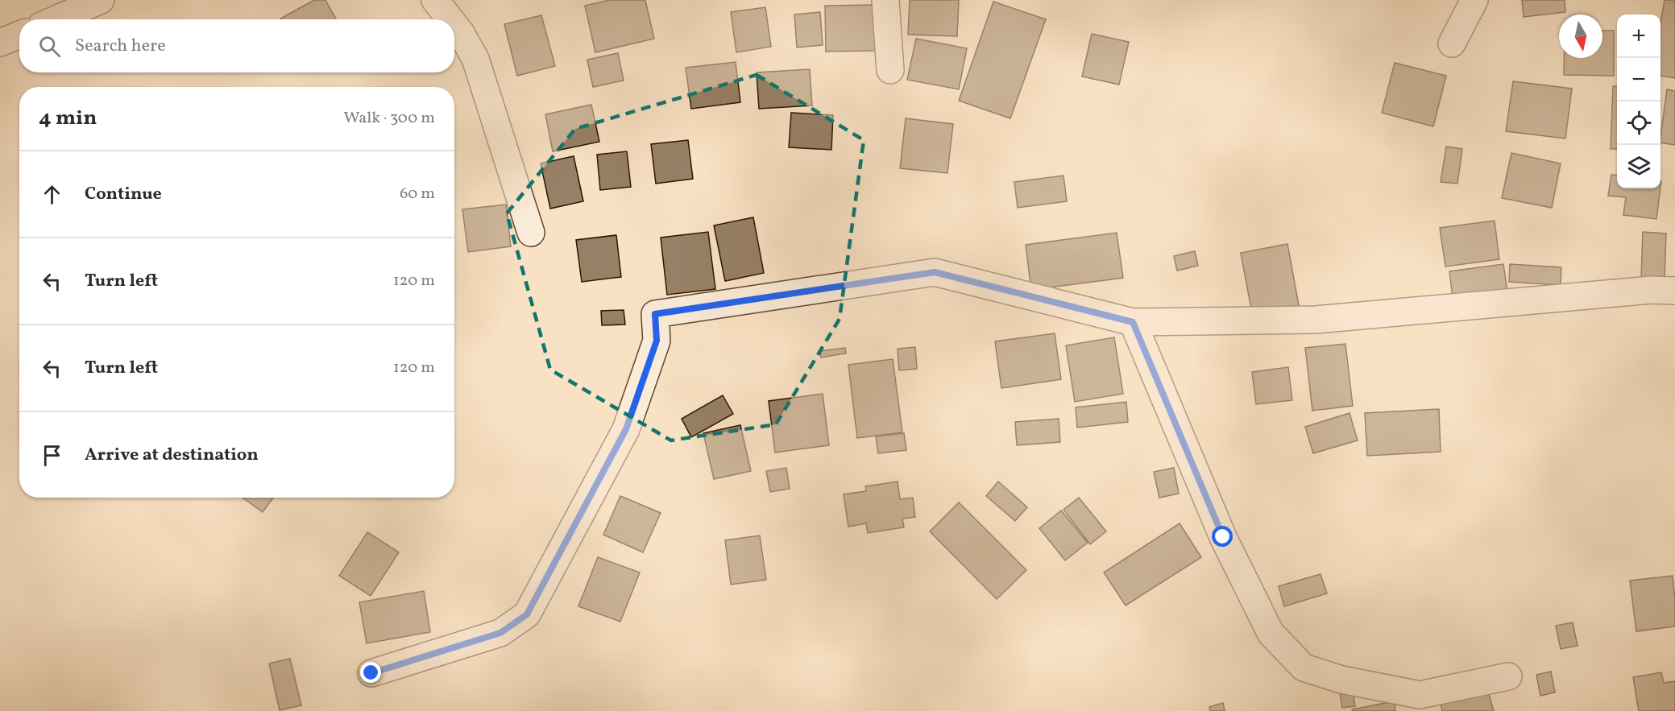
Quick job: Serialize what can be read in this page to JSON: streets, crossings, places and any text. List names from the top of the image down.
{
  "north": "bottom",
  "page": {
    "map_buttons": ["+", "−"],
    "search": "Search here",
    "heading": ["4 min", "Walk · 300 m"],
    "list": [
      ["Continue", "60 m"],
      ["Turn left", "120 m"],
      ["Turn left", "120 m"],
      "Arrive at destination"
    ]
  }
}
